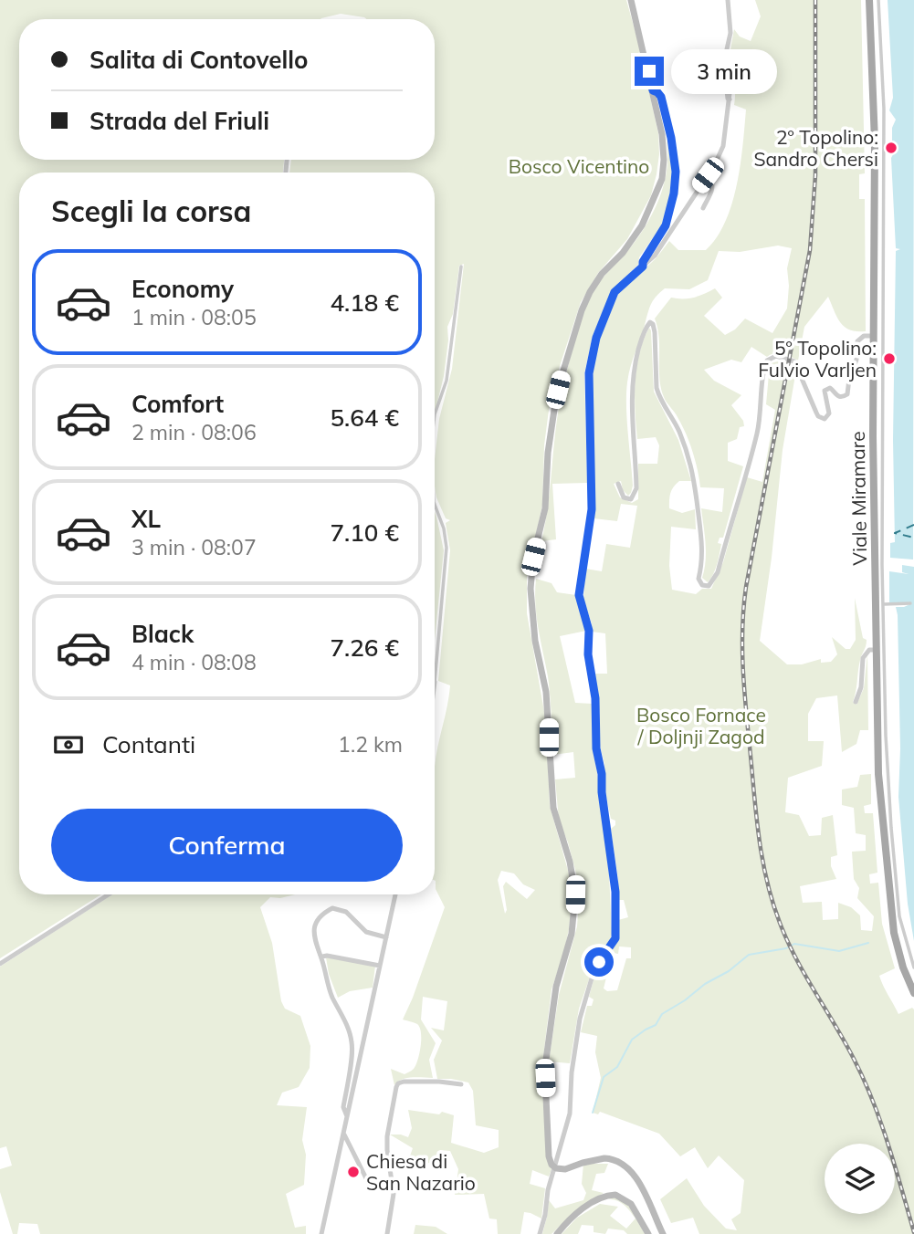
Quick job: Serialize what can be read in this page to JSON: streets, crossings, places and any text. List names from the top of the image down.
{
  "streets": {
    "main road": ["Viale Miramare"]
  },
  "parks": ["Bosco Vicentino", "Bosco Fornace / Doljnji Zagod"],
  "places": ["2º Topolino: Sandro Chersi", "5º Topolino: Fulvio Varljen", "Chiesa di San Nazario"],
  "page": {
    "banner": ["Salita di Contovello", "Strada del Friuli"],
    "bubble": "3 min",
    "heading": "Scegli la corsa",
    "list": [
      {
        "name": "Economy",
        "note": "1 min · 08:05",
        "value": "4.18 €"
      },
      {
        "name": "Comfort",
        "note": "2 min · 08:06",
        "value": "5.64 €"
      },
      {
        "name": "XL",
        "note": "3 min · 08:07",
        "value": "7.10 €"
      },
      {
        "name": "Black",
        "note": "4 min · 08:08",
        "value": "7.26 €"
      }
    ],
    "pay": ["Contanti", "1.2 km"],
    "buttons": "Conferma"
  }
}
